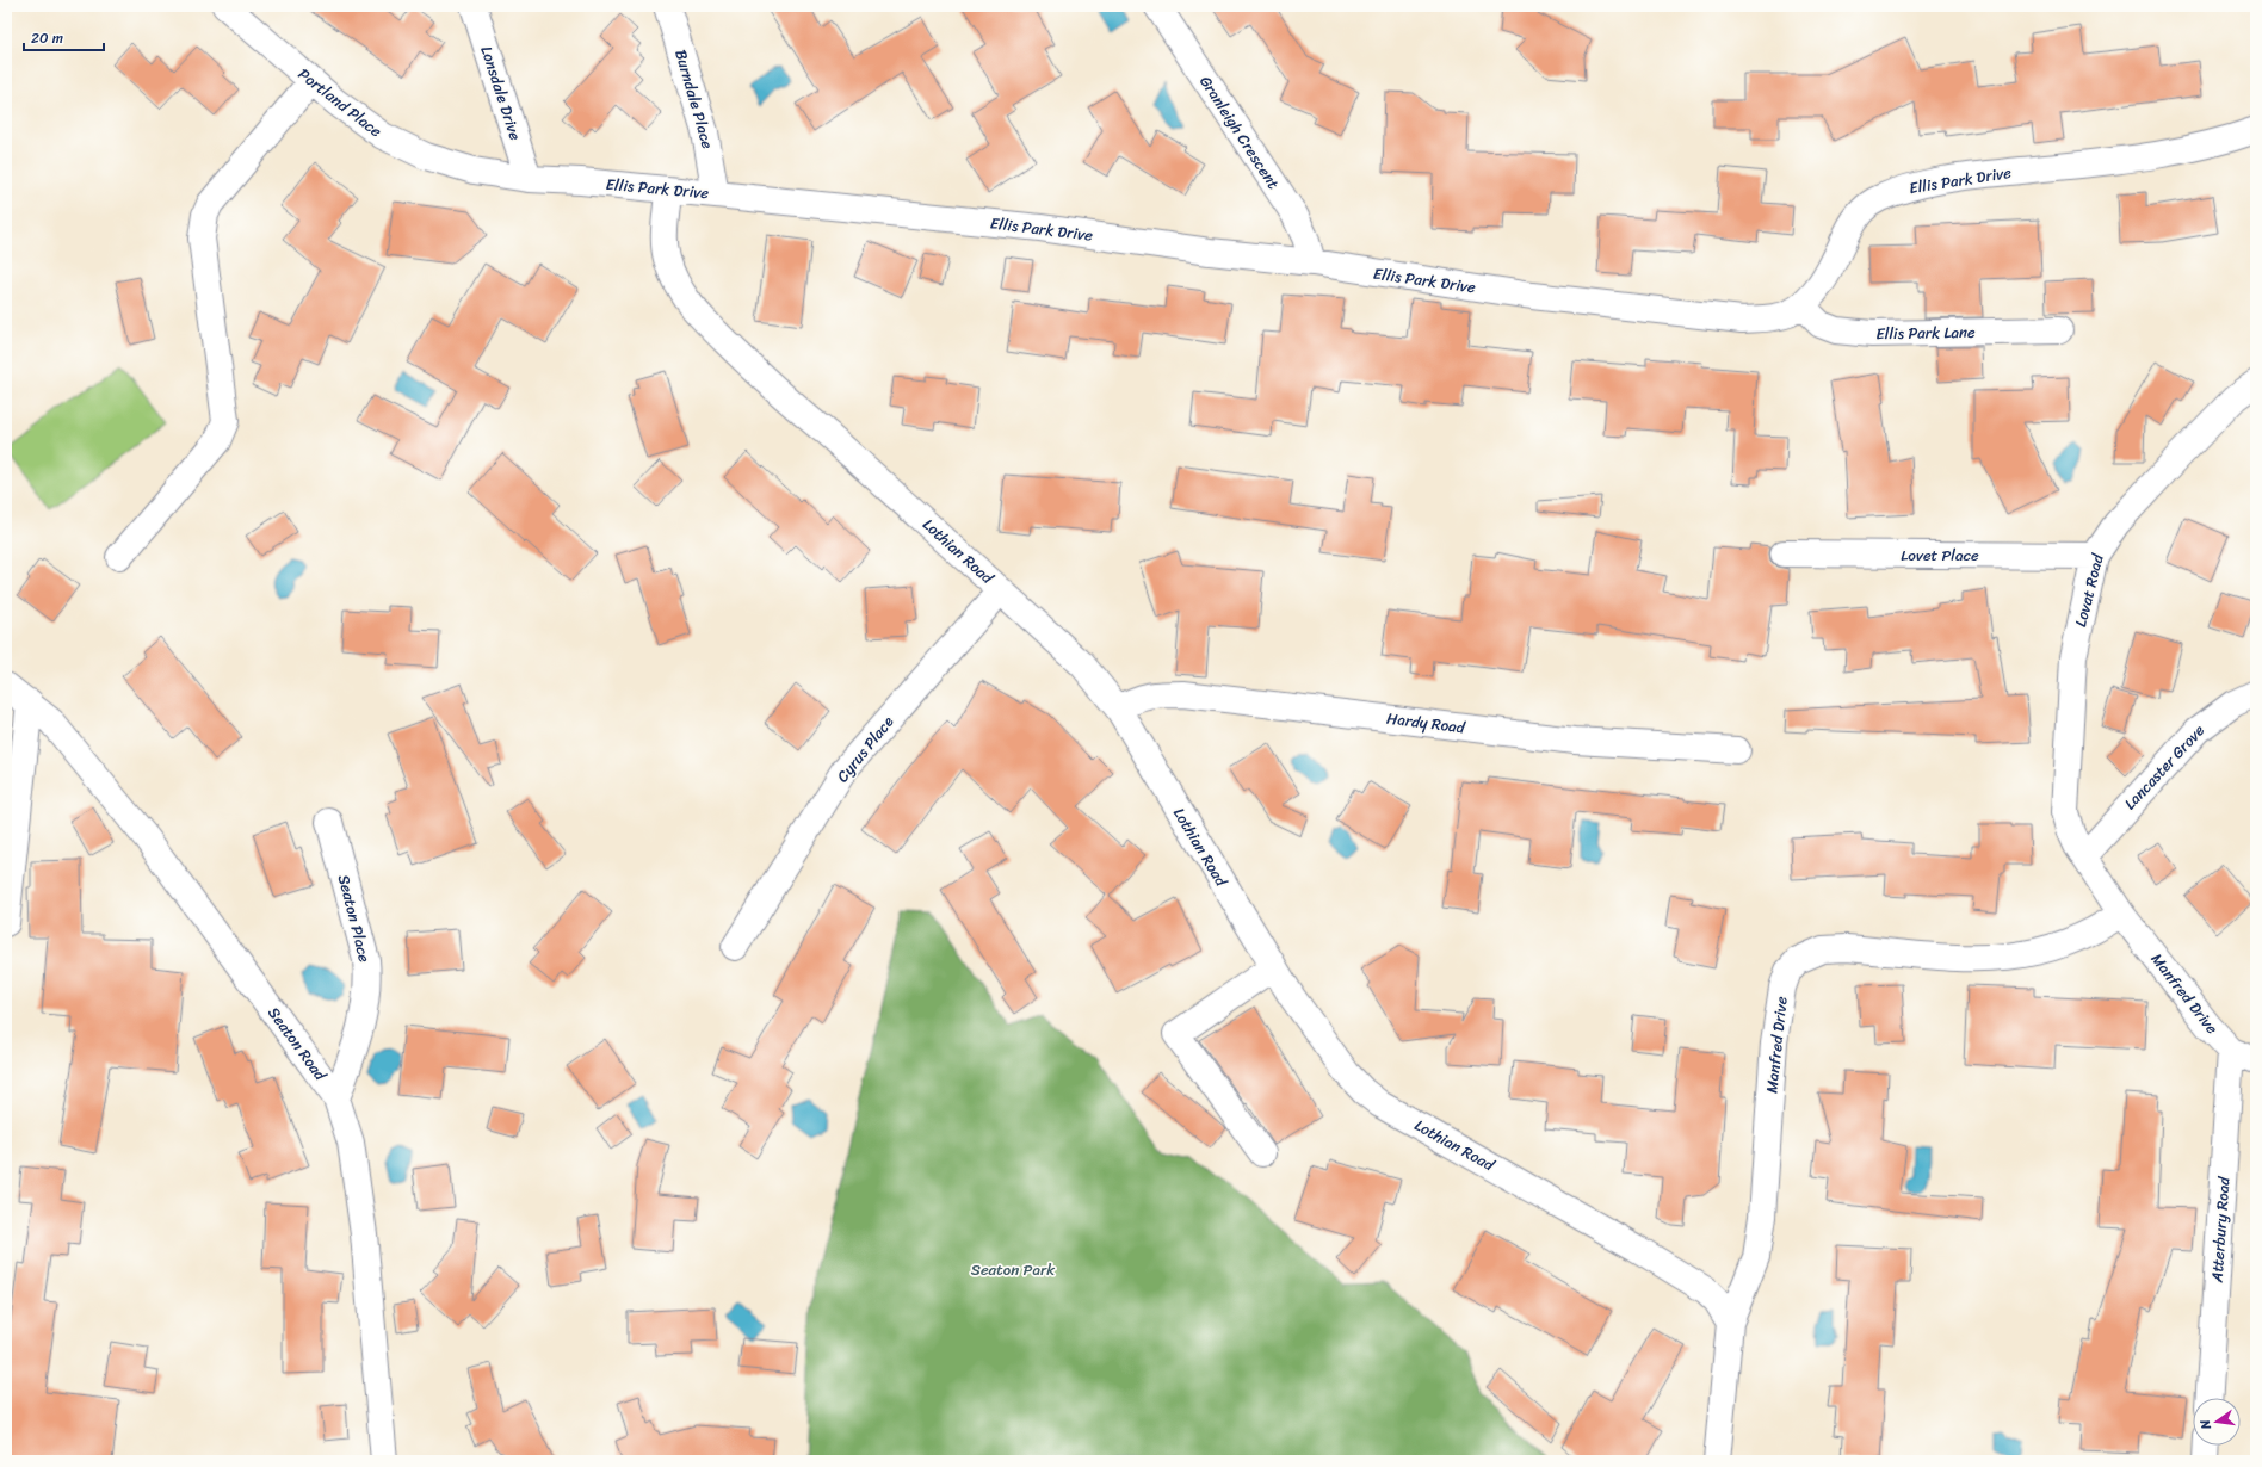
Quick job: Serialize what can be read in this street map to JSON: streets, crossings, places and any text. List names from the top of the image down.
{
  "streets": {
    "street": [
      "Lonsdale Drive",
      "Burndale Place",
      "Portland Place",
      "Granleigh Crescent",
      "Ellis Park Drive",
      "Ellis Park Lane",
      "Lothian Road",
      "Lovet Place",
      "Lovat Road",
      "Hardy Road",
      "Cyrus Place",
      "Lancaster Grove",
      "Seaton Place",
      "Manfred Drive",
      "Seaton Road",
      "Atterbury Road"
    ]
  },
  "crossings": [
    ["Lonsdale Drive", "Portland Place"],
    ["Lonsdale Drive", "Ellis Park Drive"],
    ["Burndale Place", "Ellis Park Drive"],
    ["Portland Place", "Ellis Park Drive"],
    ["Granleigh Crescent", "Ellis Park Drive"],
    ["Ellis Park Drive", "Ellis Park Lane"],
    ["Ellis Park Drive", "Lothian Road"],
    ["Lothian Road", "Hardy Road"],
    ["Lothian Road", "Cyrus Place"],
    ["Lothian Road", "Manfred Drive"],
    ["Lovet Place", "Lovat Road"],
    ["Lovat Road", "Lancaster Grove"],
    ["Lovat Road", "Manfred Drive"],
    ["Lancaster Grove", "Manfred Drive"],
    ["Seaton Place", "Seaton Road"],
    ["Manfred Drive", "Atterbury Road"]
  ],
  "parks": ["Seaton Park"],
  "scale_bar": "20 m",
  "north": "left"
}
